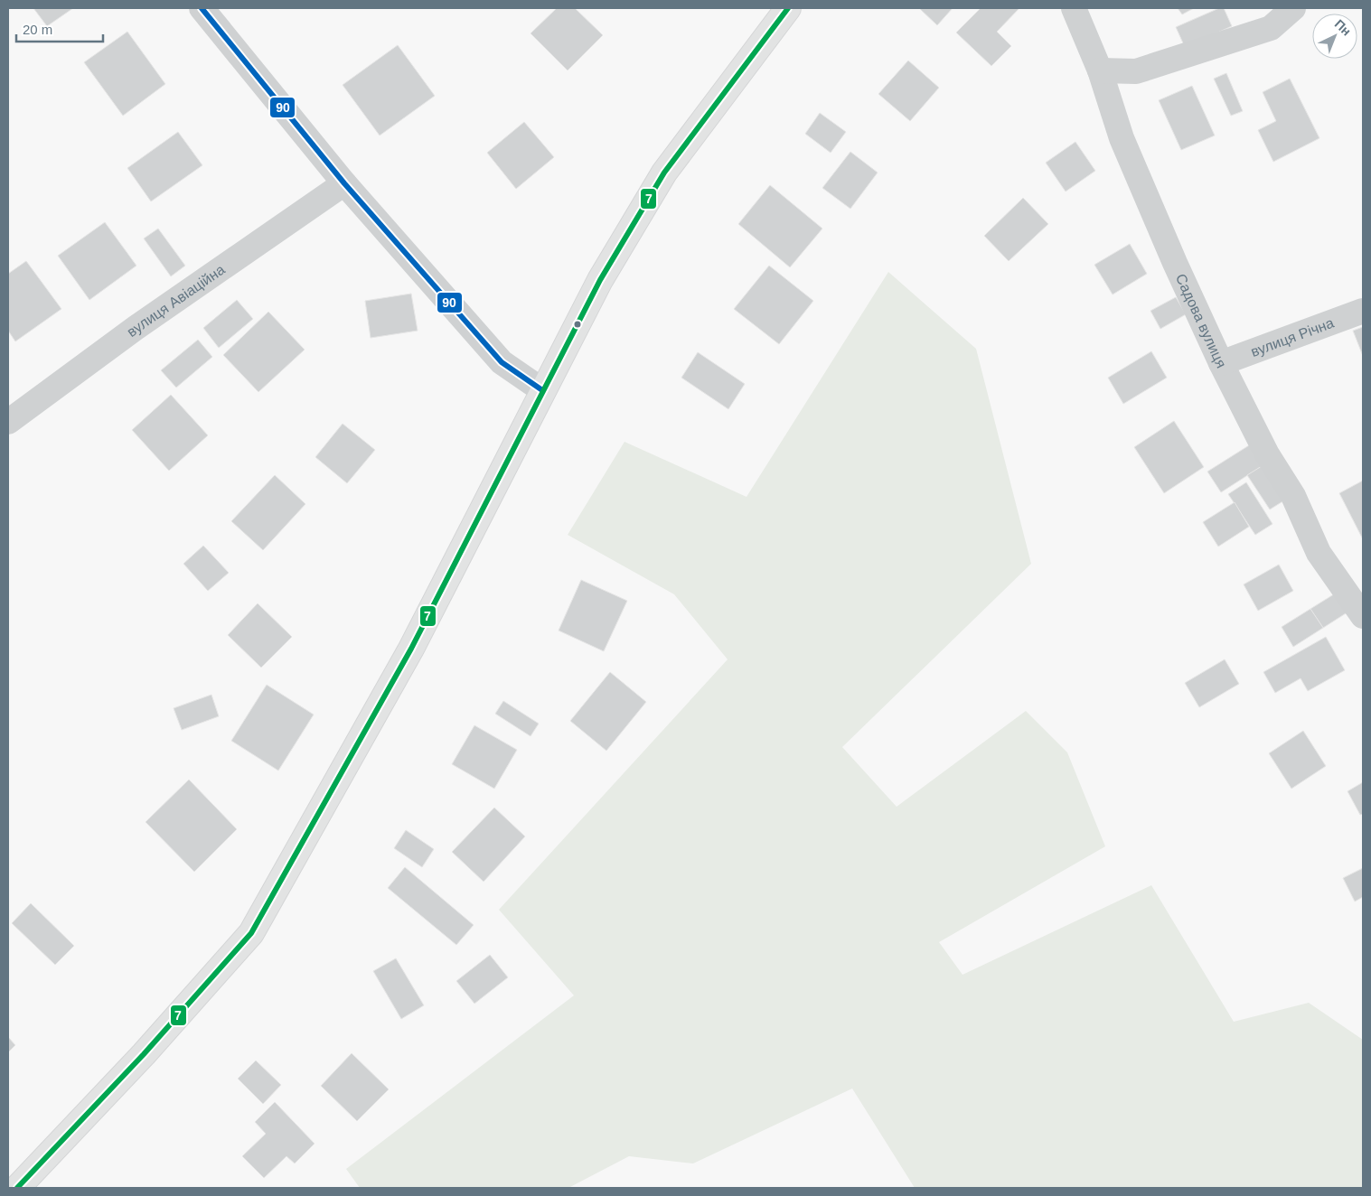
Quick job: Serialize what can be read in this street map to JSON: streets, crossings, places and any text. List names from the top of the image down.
{
  "streets": {
    "street": ["вулиця Авіаційна", "Садова вулиця", "вулиця Річна"]
  },
  "crossings": [
    ["Садова вулиця", "вулиця Річна"]
  ],
  "lines": ["transit line 90", "transit line 7"],
  "scale_bar": "20 m",
  "north": "top right"
}
